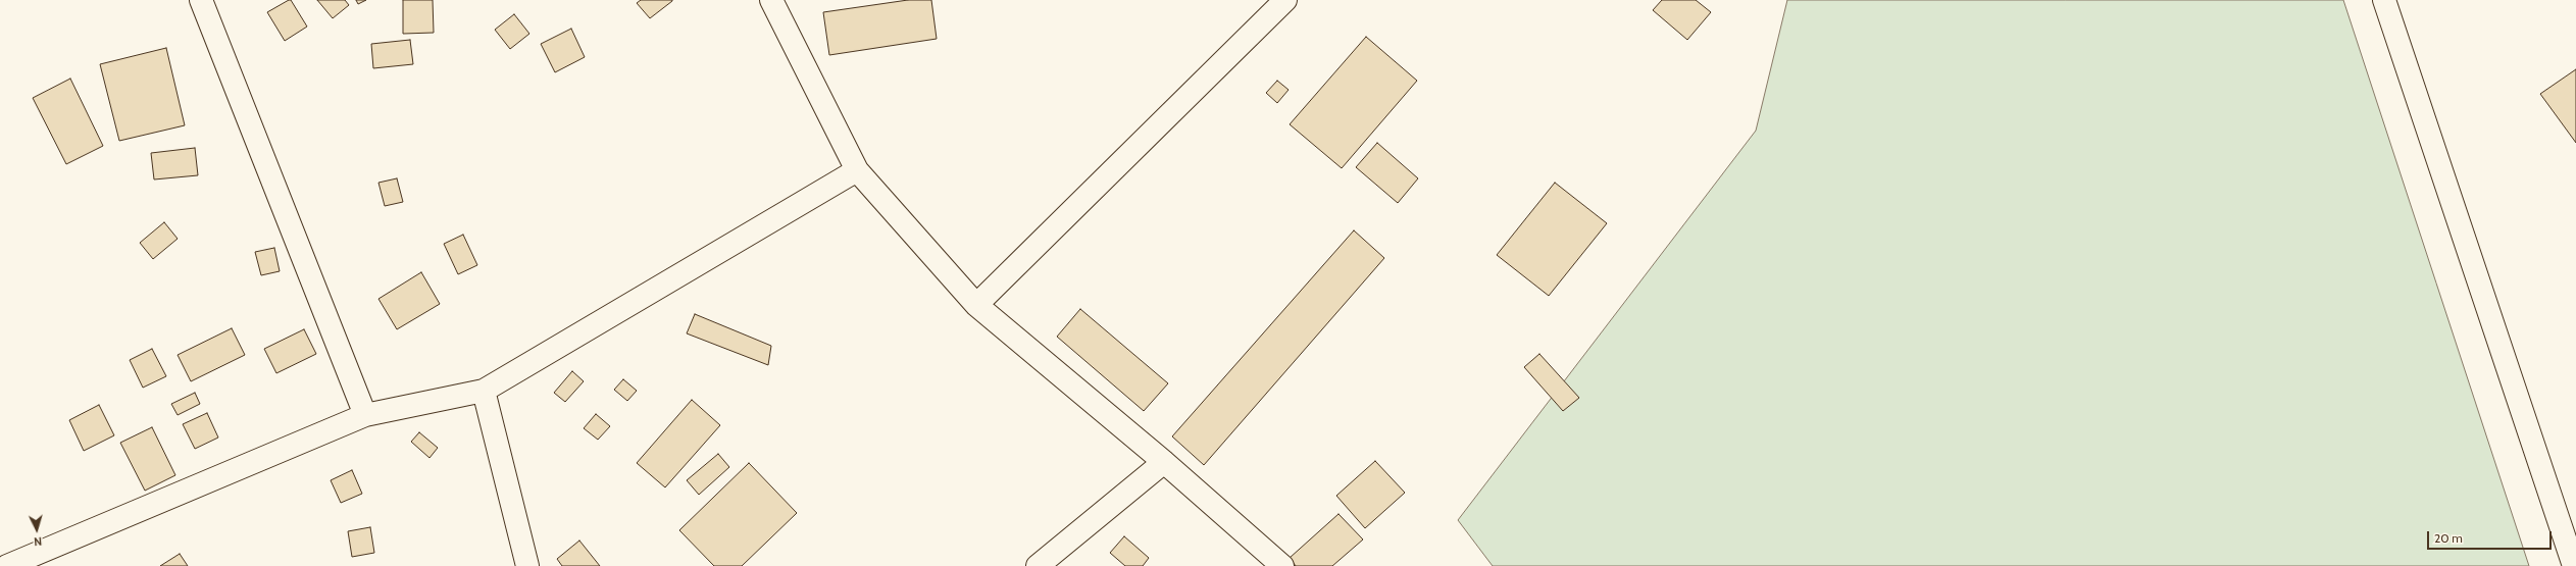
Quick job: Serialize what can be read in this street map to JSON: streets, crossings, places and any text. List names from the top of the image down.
{
  "scale_bar": "20 m",
  "north": "bottom"
}
